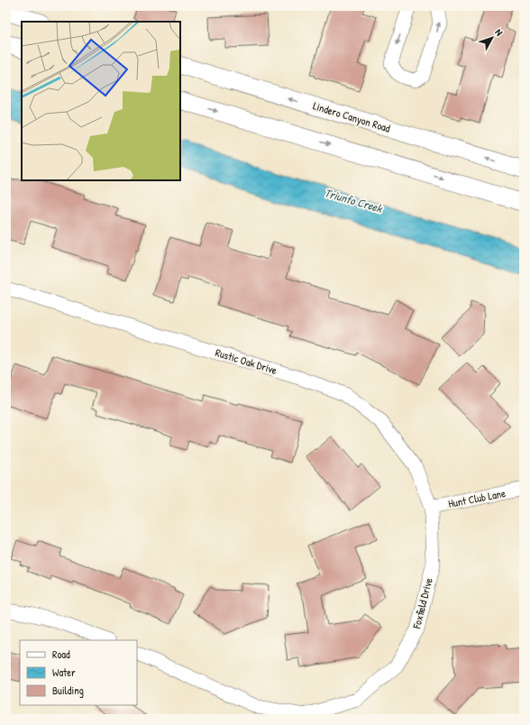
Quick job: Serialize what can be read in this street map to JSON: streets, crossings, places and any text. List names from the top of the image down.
{
  "streets": {
    "street": [
      "Lindero Canyon Road",
      "Rustic Oak Drive",
      "Hunt Club Lane",
      "Foxfield Drive"
    ]
  },
  "crossings": [
    ["Rustic Oak Drive", "Hunt Club Lane"],
    ["Rustic Oak Drive", "Foxfield Drive"],
    ["Hunt Club Lane", "Foxfield Drive"]
  ],
  "water": ["Triunfo Creek"],
  "legend": ["Road", "Water", "Building"],
  "north": "top right"
}
